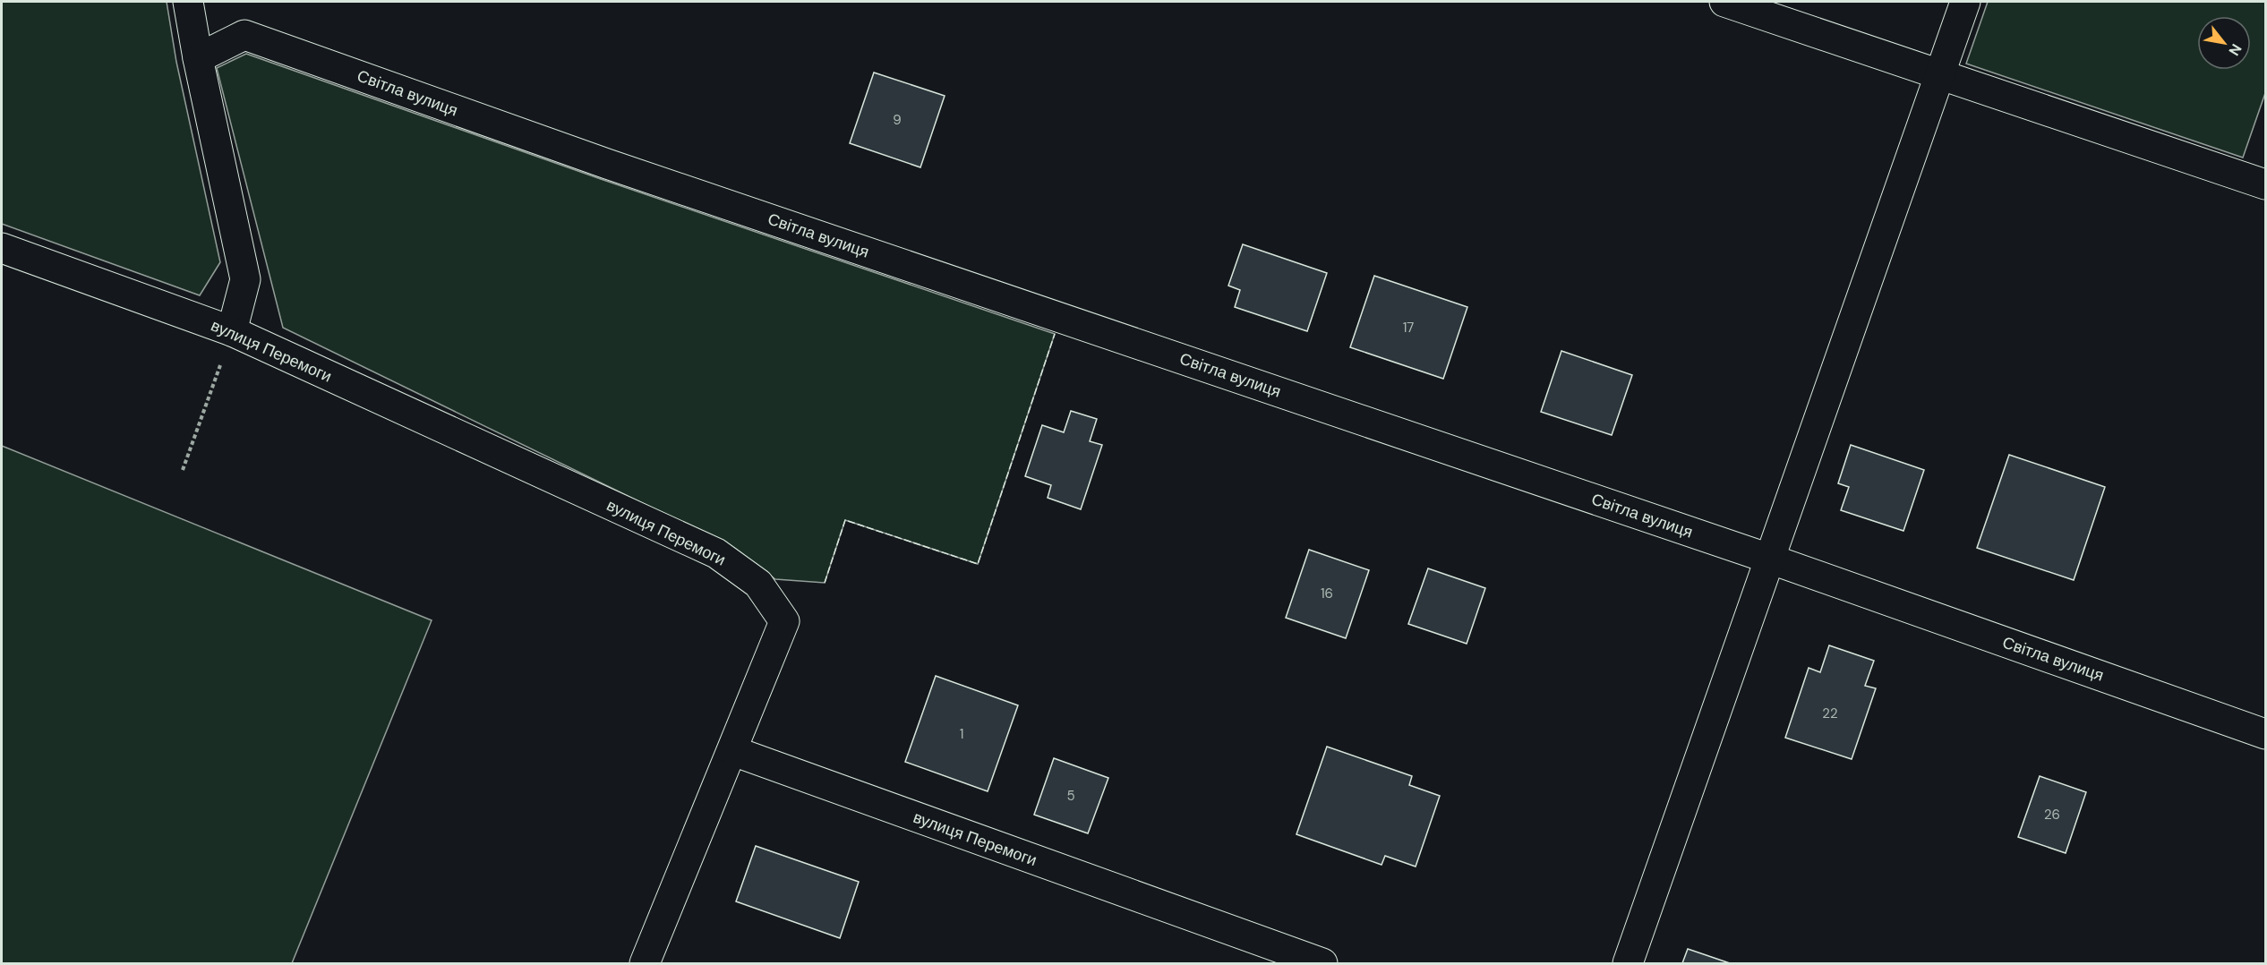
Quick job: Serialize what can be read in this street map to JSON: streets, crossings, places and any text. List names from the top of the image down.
{
  "streets": {
    "street": ["Світла вулиця", "вулиця Перемоги"]
  },
  "house_numbers": [
    "9",
    "17",
    "16",
    "22",
    "1",
    "5",
    "26"
  ],
  "north": "bottom right"
}
